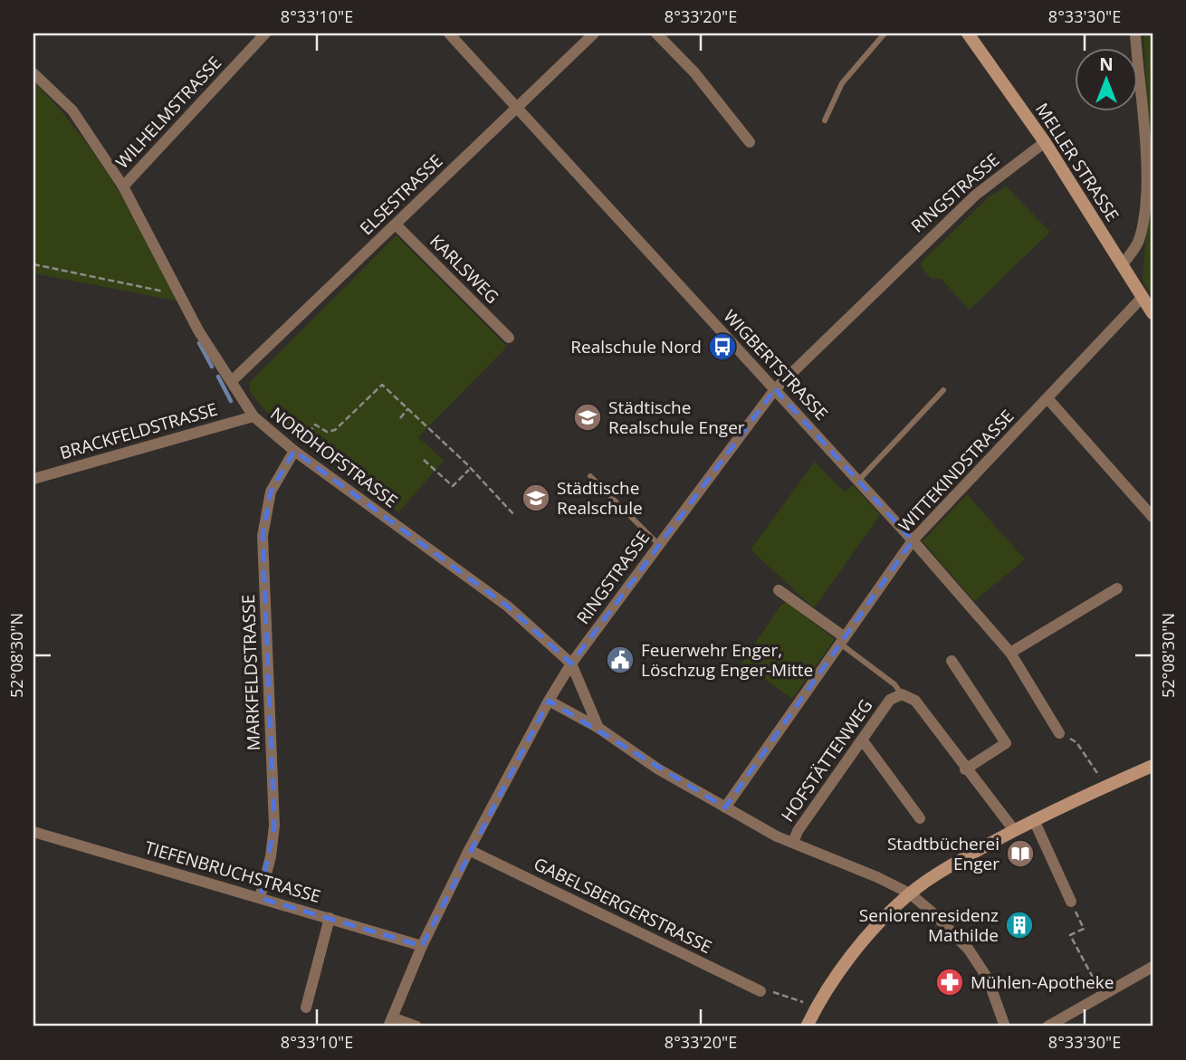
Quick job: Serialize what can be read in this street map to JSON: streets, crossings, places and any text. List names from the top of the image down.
{
  "streets": {
    "street": [
      "WILHELMSTRASSE",
      "MELLER STRASSE",
      "RINGSTRASSE",
      "ELSESTRASSE",
      "KARLSWEG",
      "WIGBERTSTRASSE",
      "BRACKFELDSTRASSE",
      "NORDHOFSTRASSE",
      "WITTEKINDSTRASSE",
      "MARKFELDSTRASSE",
      "HOFSTÄTTENWEG",
      "TIEFENBRUCHSTRASSE",
      "GABELSBERGERSTRASSE"
    ]
  },
  "crossings": [
    ["WILHELMSTRASSE", "NORDHOFSTRASSE"],
    ["MELLER STRASSE", "RINGSTRASSE"],
    ["MELLER STRASSE", "WITTEKINDSTRASSE"],
    ["RINGSTRASSE", "WIGBERTSTRASSE"],
    ["RINGSTRASSE", "NORDHOFSTRASSE"],
    ["RINGSTRASSE", "TIEFENBRUCHSTRASSE"],
    ["RINGSTRASSE", "GABELSBERGERSTRASSE"],
    ["ELSESTRASSE", "KARLSWEG"],
    ["ELSESTRASSE", "WIGBERTSTRASSE"],
    ["ELSESTRASSE", "NORDHOFSTRASSE"],
    ["WIGBERTSTRASSE", "WITTEKINDSTRASSE"],
    ["BRACKFELDSTRASSE", "NORDHOFSTRASSE"],
    ["NORDHOFSTRASSE", "MARKFELDSTRASSE"],
    ["MARKFELDSTRASSE", "TIEFENBRUCHSTRASSE"]
  ],
  "places": {
    "bus stop": ["Realschule Nord"],
    "school or university": ["Städtische Realschule Enger", "Städtische Realschule"],
    "public building": ["Feuerwehr Enger, Löschzug Enger-Mitte"],
    "library": ["Stadtbücherei Enger"],
    "building": ["Seniorenresidenz Mathilde"],
    "pharmacy": ["Mühlen-Apotheke"]
  },
  "north": "top",
  "coordinates": [
    "8°33'10\"E",
    "8°33'20\"E",
    "8°33'30\"E",
    "52°08'30\"N"
  ]
}
